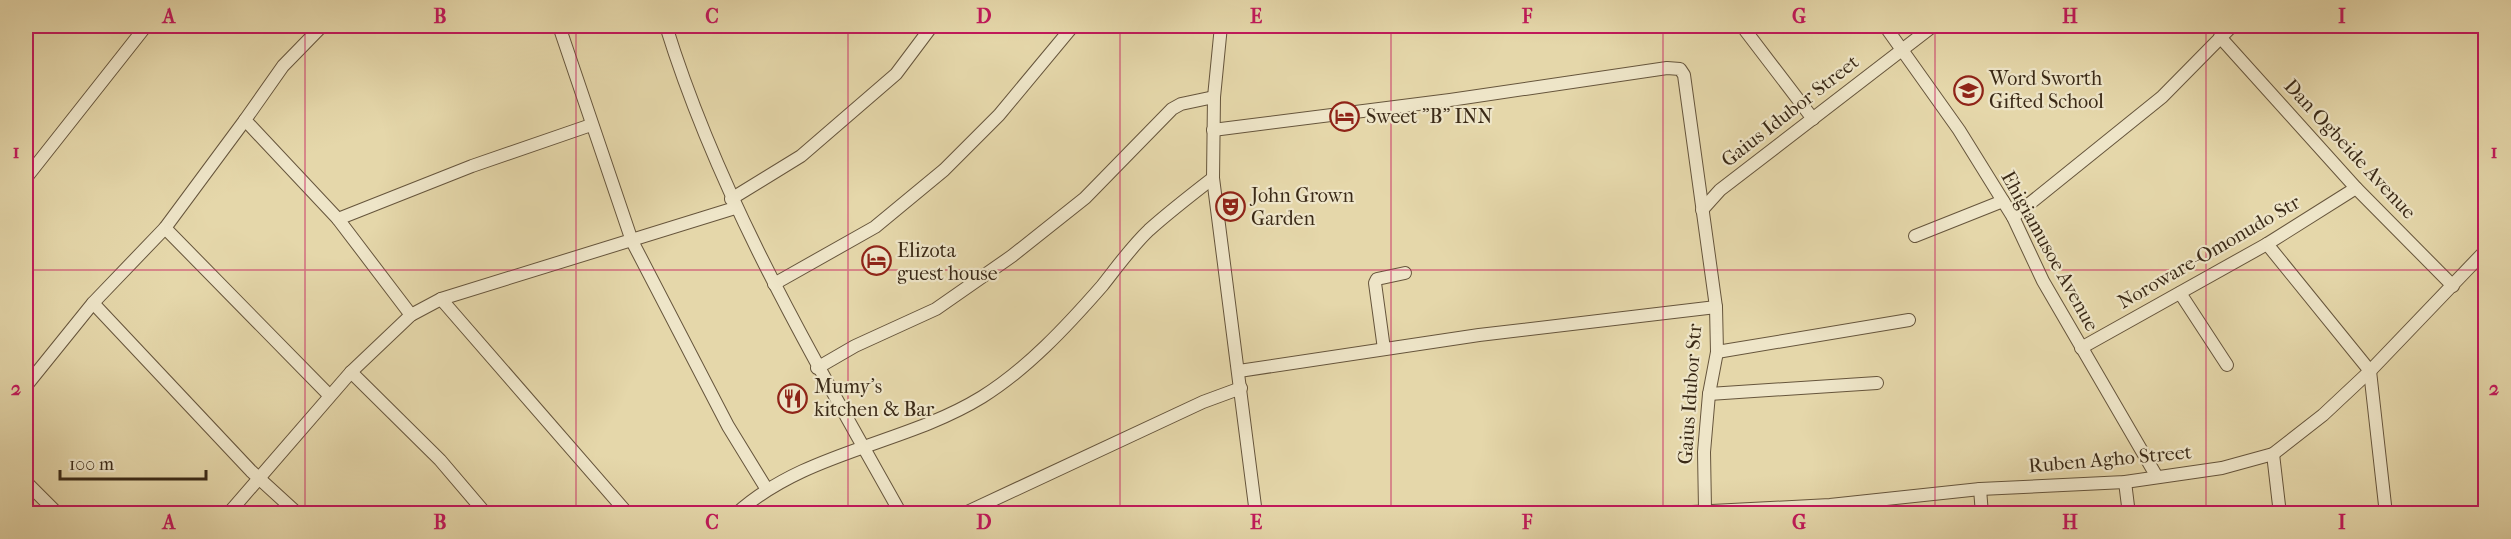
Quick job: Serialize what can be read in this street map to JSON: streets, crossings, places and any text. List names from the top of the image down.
{
  "streets": {
    "street": [
      "Gaius Idubor Street",
      "Dan Ogbeide Avenue",
      "Ehigiamusoe Avenue",
      "Noroware-Omonudo Str",
      "Gaius Idubor Str",
      "Ruben Agho Street"
    ]
  },
  "crossings": [
    ["Gaius Idubor Street", "Ehigiamusoe Avenue"],
    ["Gaius Idubor Street", "Gaius Idubor Str"],
    ["Dan Ogbeide Avenue", "Noroware-Omonudo Str"],
    ["Dan Ogbeide Avenue", "Ruben Agho Street"],
    ["Ehigiamusoe Avenue", "Noroware-Omonudo Str"],
    ["Ehigiamusoe Avenue", "Ruben Agho Street"],
    ["Gaius Idubor Str", "Ruben Agho Street"]
  ],
  "places": {
    "school or university": ["Word Sworth Gifted School"],
    "hotel": ["Sweet \"B\" INN", "Elizota guest house"],
    "theatre": ["John Grown Garden"],
    "restaurant": ["Mumy's kitchen & Bar"]
  },
  "scale_bar": "100 m",
  "grid": {
    "columns": [
      "A",
      "B",
      "C",
      "D",
      "E",
      "F",
      "G",
      "H",
      "I"
    ],
    "rows": ["1", "2"]
  }
}
